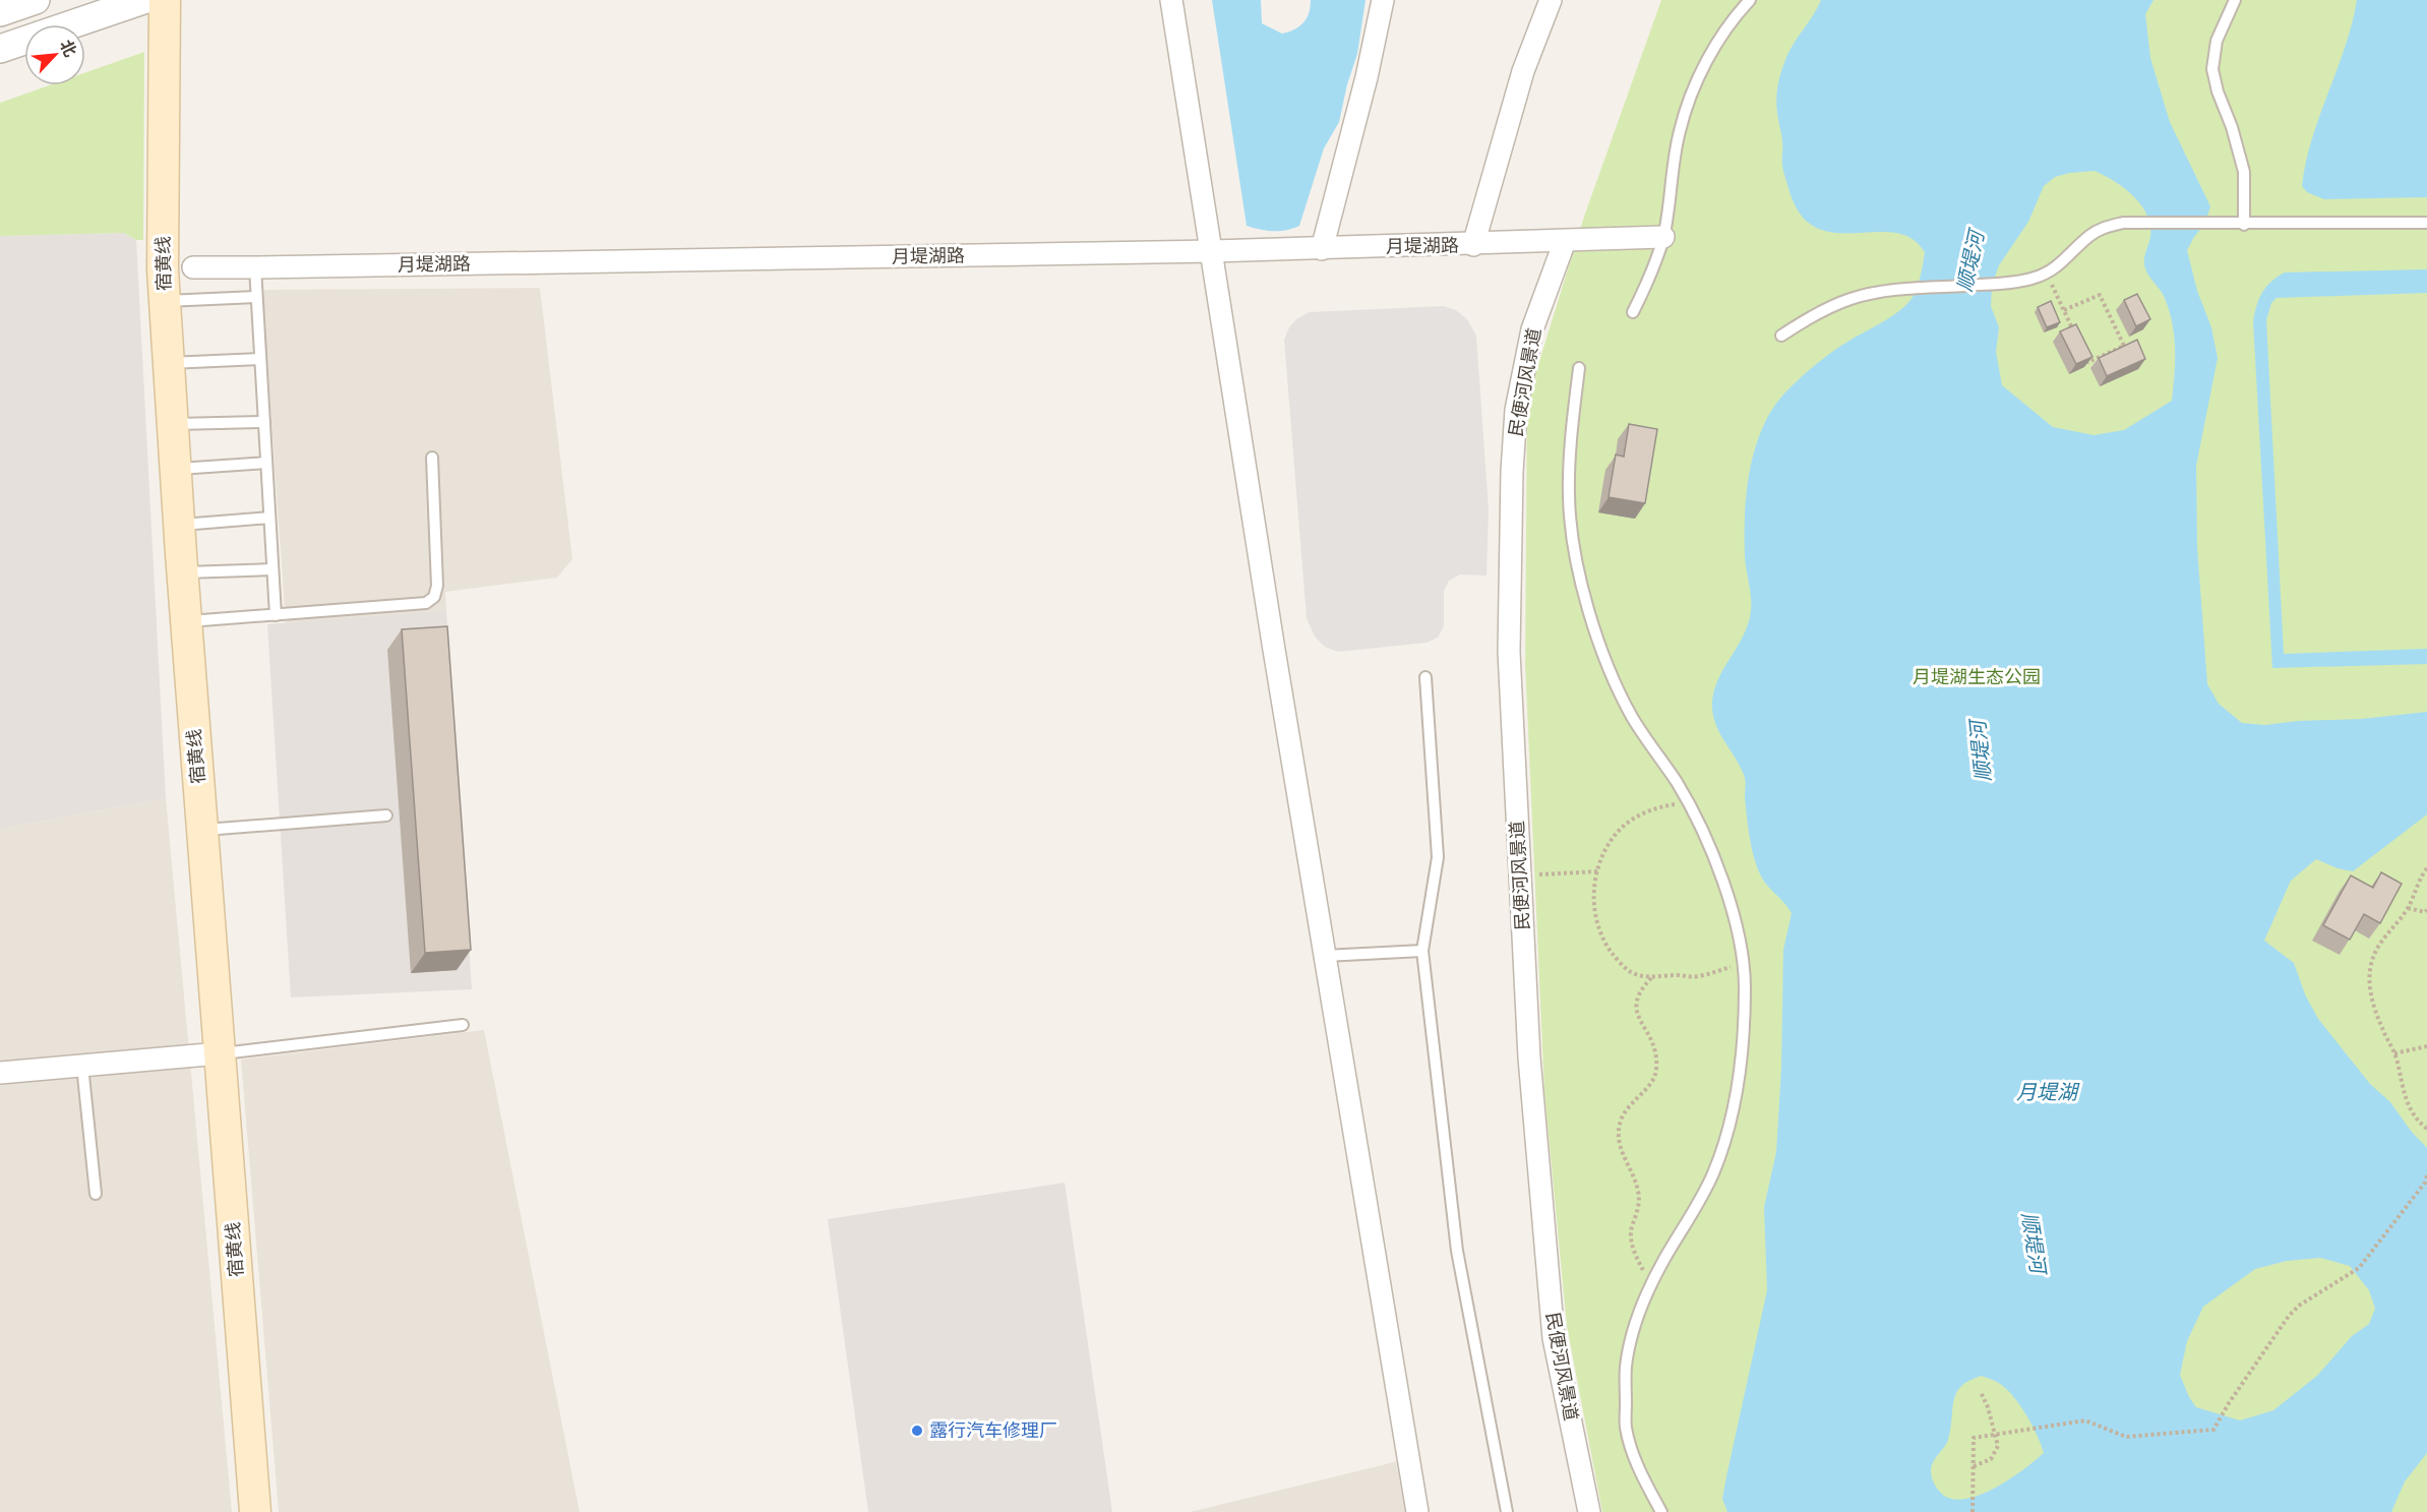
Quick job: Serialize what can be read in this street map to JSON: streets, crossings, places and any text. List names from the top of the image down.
{
  "streets": {
    "main road": ["宿黄线"],
    "street": ["月堤湖路", "民便河风景道"]
  },
  "crossings": [
    ["月堤湖路", "民便河风景道"]
  ],
  "water": ["顺堤河", "月堤湖"],
  "parks": ["月堤湖生态公园"],
  "places": ["露行汽车修理厂"],
  "north": "top right"
}
